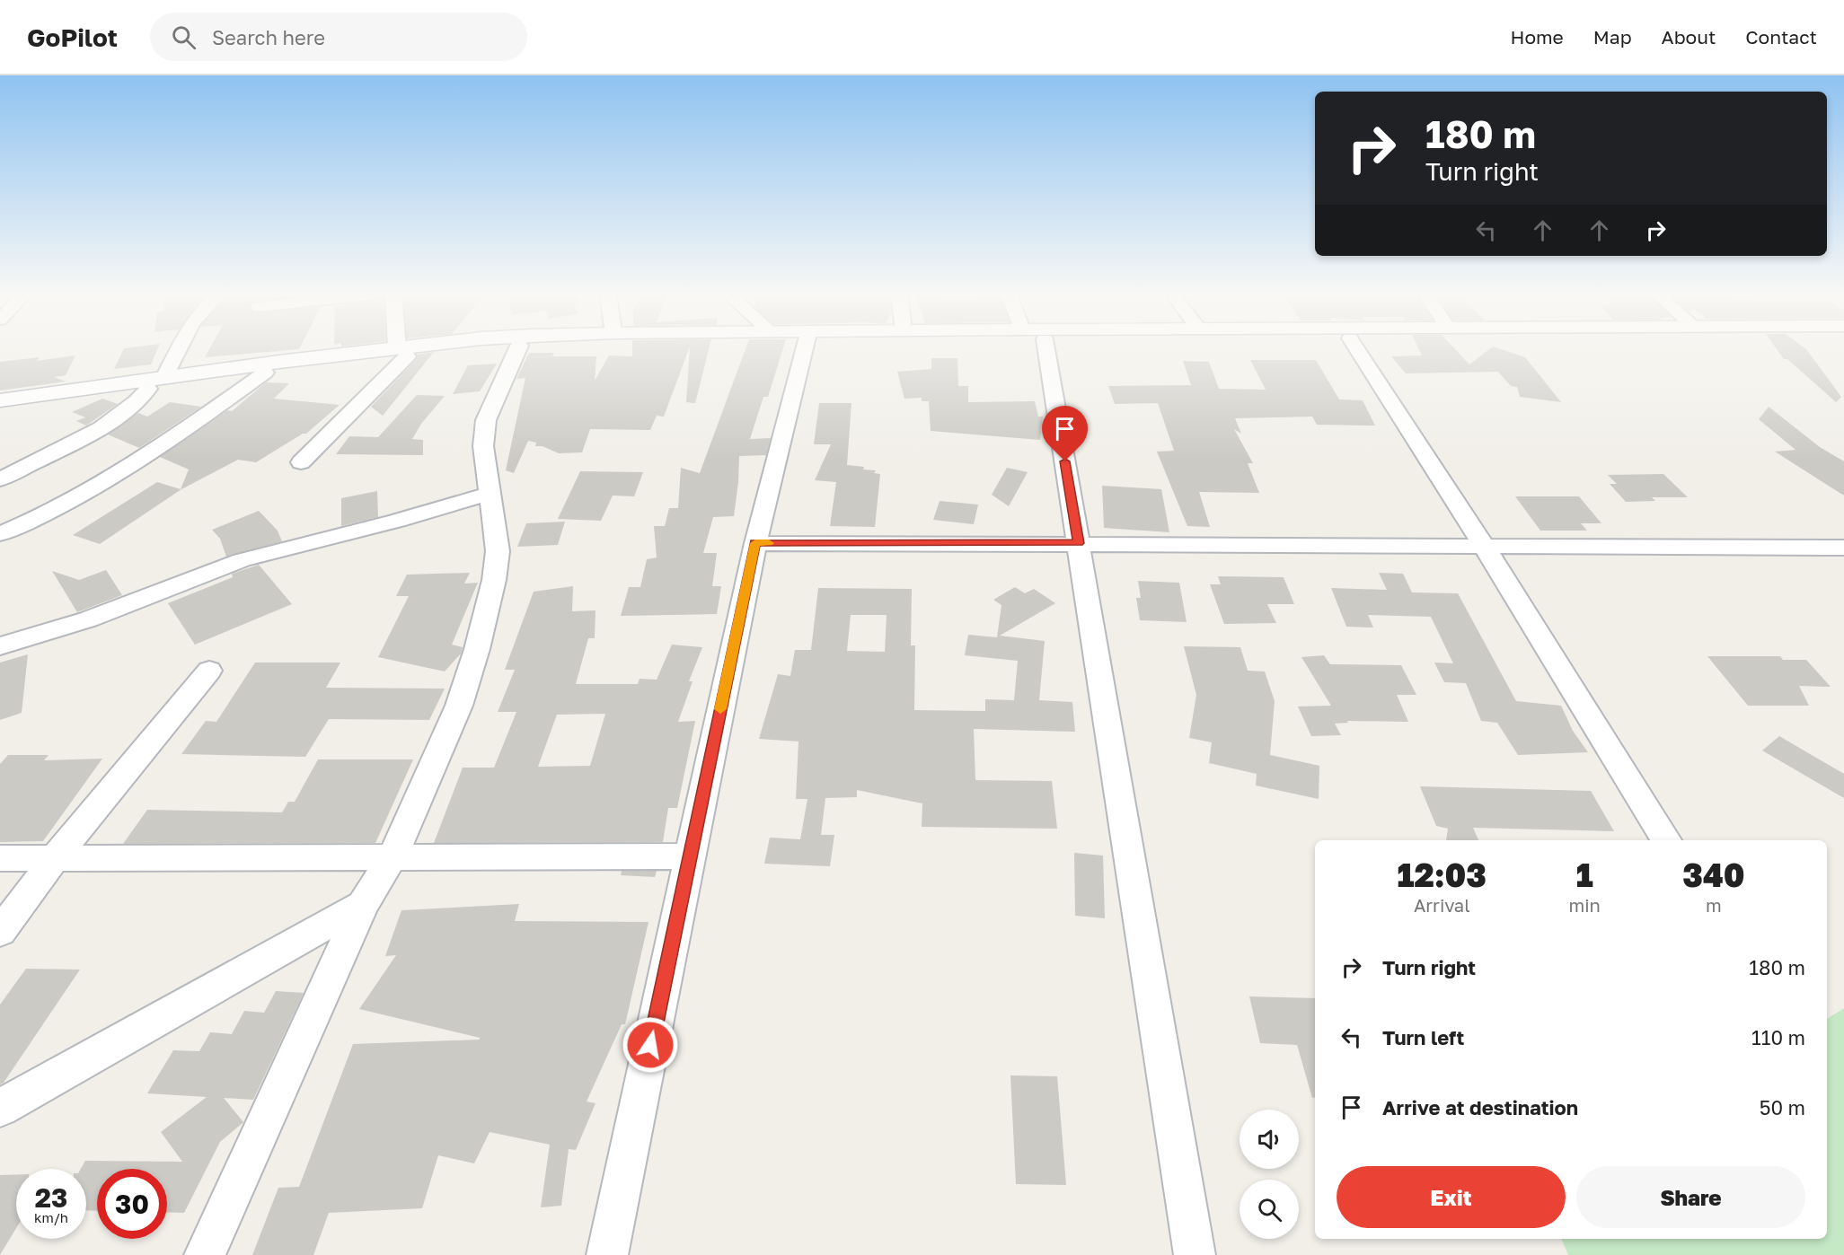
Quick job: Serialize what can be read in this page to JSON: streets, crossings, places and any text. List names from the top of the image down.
{
  "page": {
    "header": "GoPilot",
    "search": "Search here",
    "nav": [
      "Home",
      "Map",
      "About",
      "Contact"
    ],
    "turn": ["180 m", "Turn right"],
    "eta": [
      "12:03",
      "Arrival",
      "1",
      "min",
      "340",
      "m"
    ],
    "list": [
      {
        "name": "Turn right",
        "value": "180 m"
      },
      {
        "name": "Turn left",
        "value": "110 m"
      },
      {
        "name": "Arrive at destination",
        "value": "50 m"
      }
    ],
    "buttons": ["Exit", "Share"],
    "speed": "23 km/h",
    "limit": "30"
  }
}
